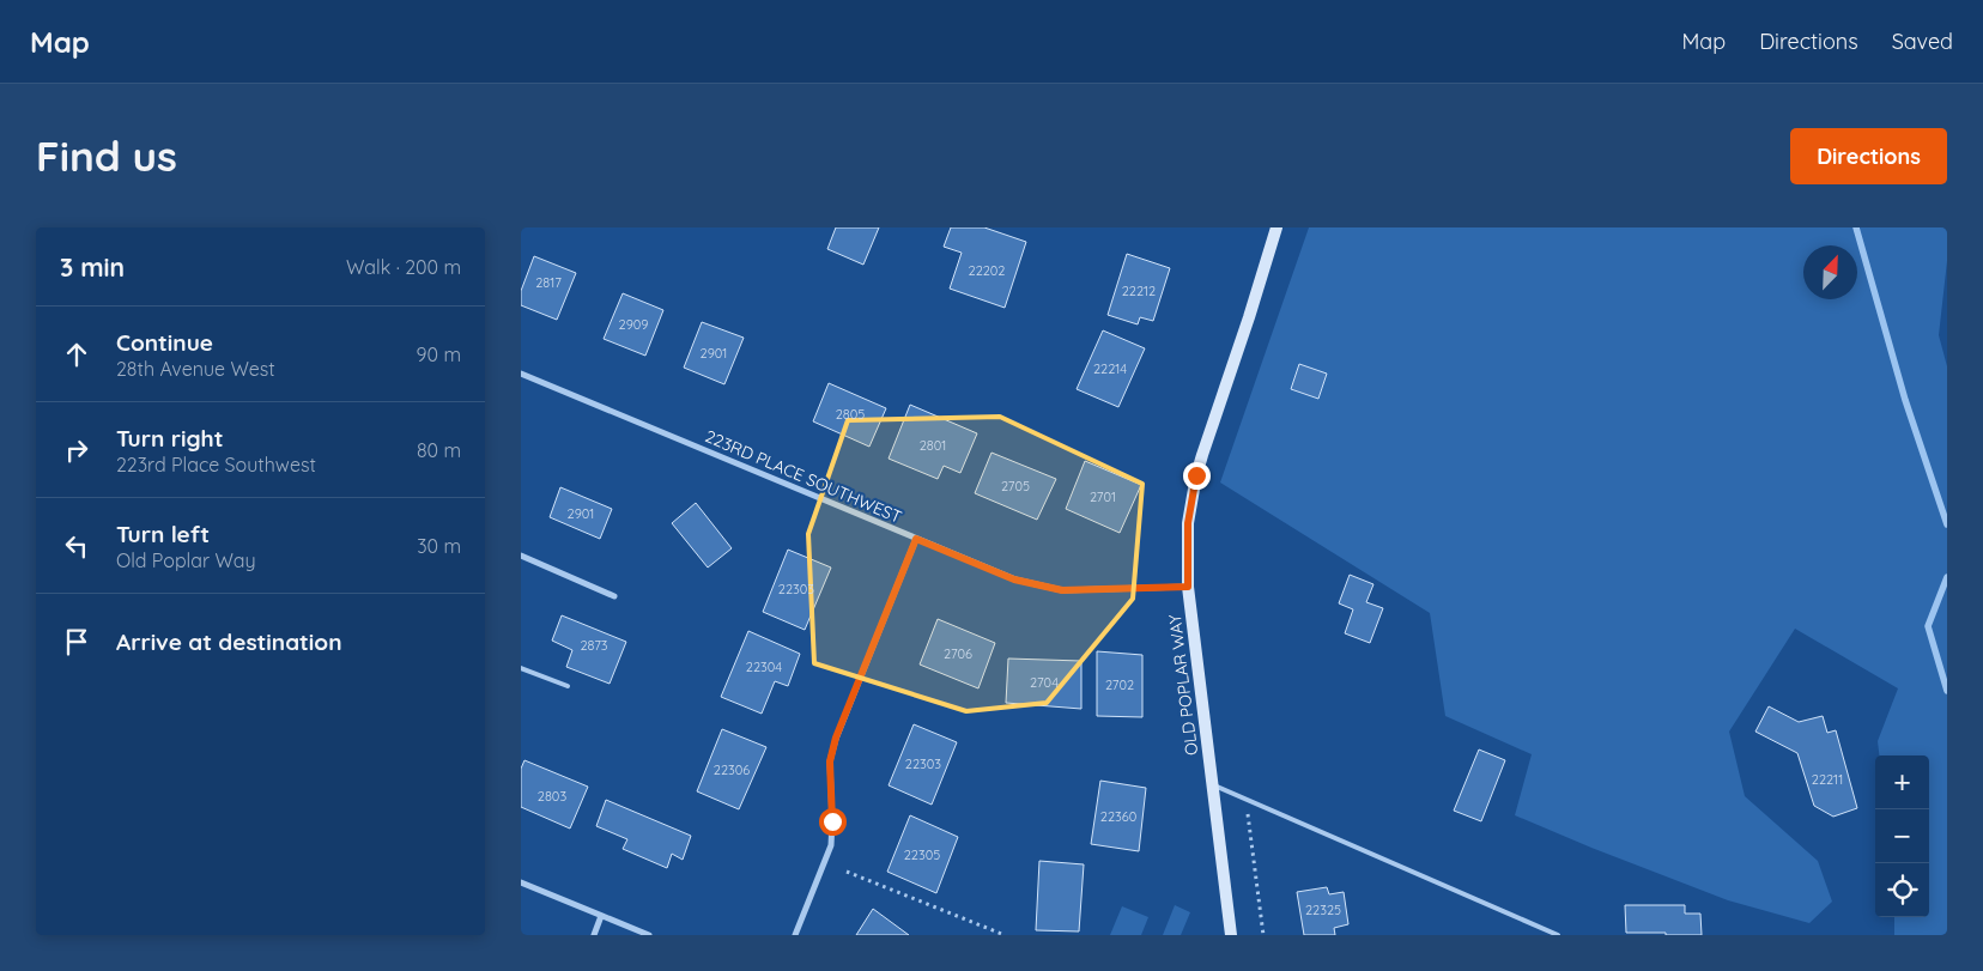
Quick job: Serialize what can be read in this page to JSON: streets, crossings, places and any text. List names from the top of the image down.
{
  "streets": {
    "street": ["223RD PLACE SOUTHWEST", "OLD POPLAR WAY"]
  },
  "crossings": [
    ["223RD PLACE SOUTHWEST", "OLD POPLAR WAY"]
  ],
  "house_numbers": [
    "22202",
    "2817",
    "22212",
    "2909",
    "2901",
    "22214",
    "2805",
    "2801",
    "2705",
    "2701",
    "2901",
    "22303",
    "2873",
    "2706",
    "22304",
    "2704",
    "2702",
    "22303",
    "22306",
    "22211",
    "2803",
    "22360",
    "22305",
    "22325"
  ],
  "north": "top right",
  "page": {
    "header": "Map",
    "nav": ["Map", "Directions", "Saved"],
    "buttons": "Directions",
    "title": "Find us",
    "heading": ["3 min", "Walk · 200 m"],
    "list": [
      ["Continue", "28th Avenue West", "90 m"],
      ["Turn right", "223rd Place Southwest", "80 m"],
      ["Turn left", "Old Poplar Way", "30 m"],
      "Arrive at destination"
    ],
    "map_buttons": ["+", "−"]
  }
}
